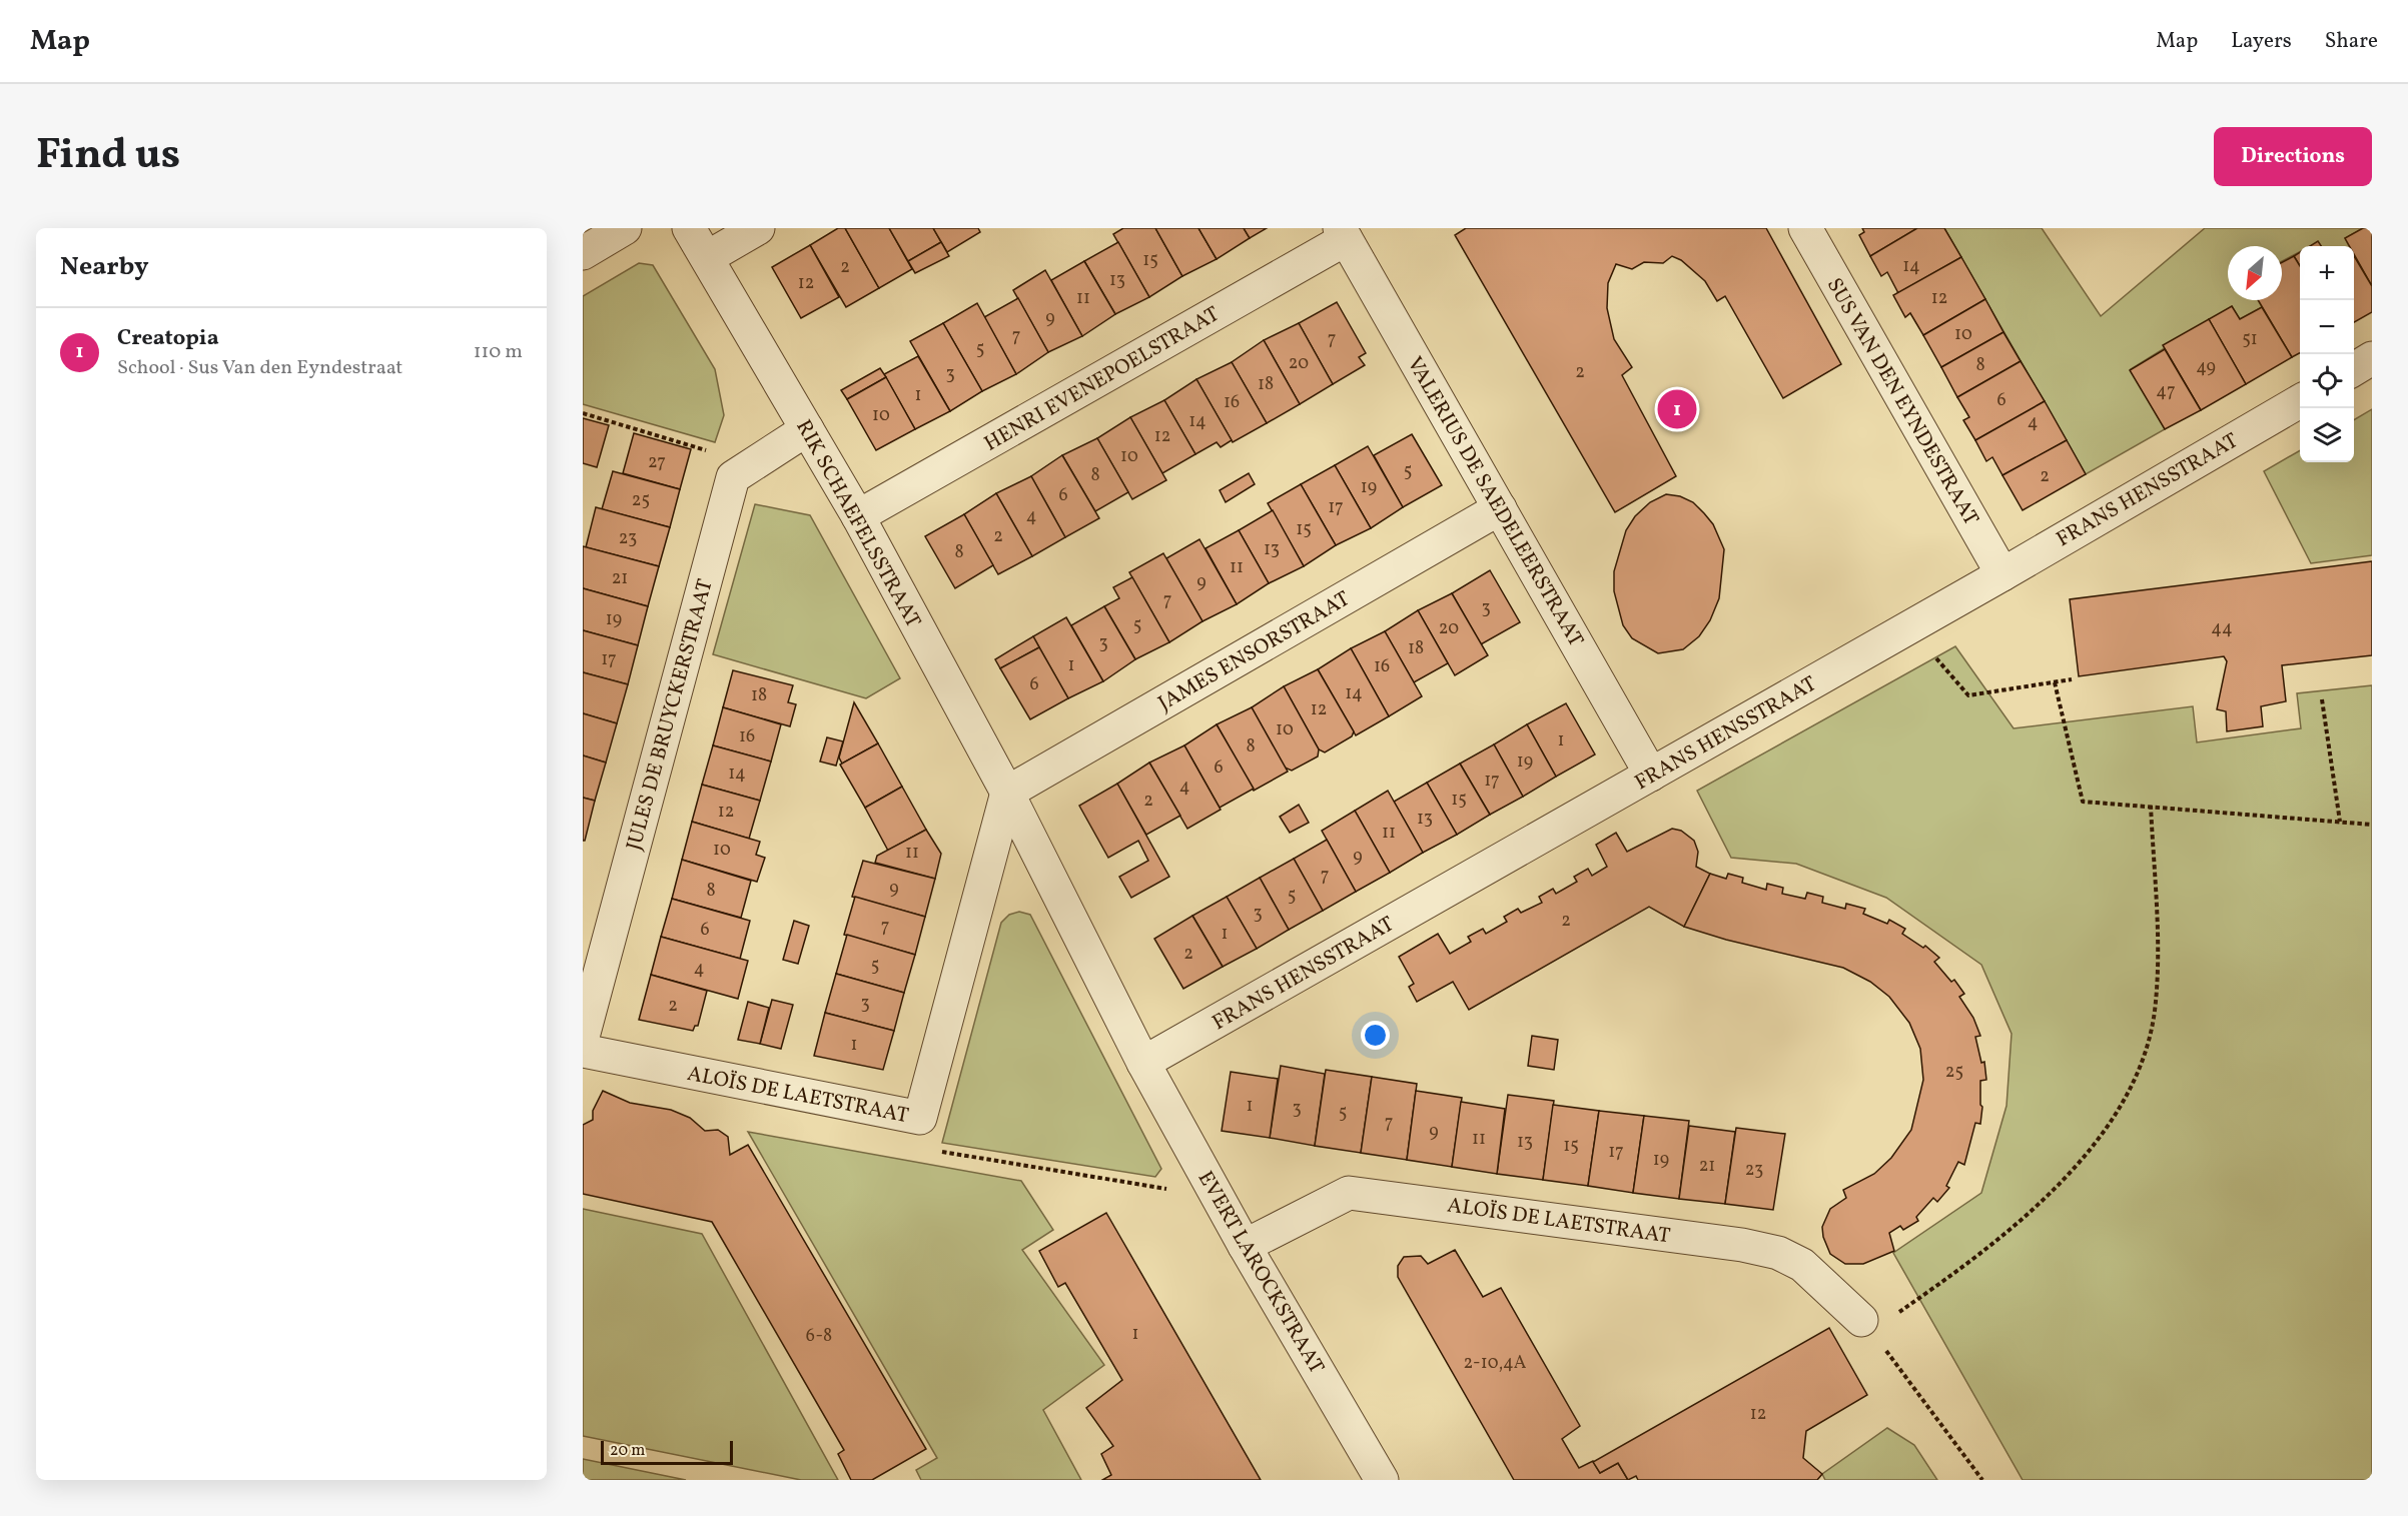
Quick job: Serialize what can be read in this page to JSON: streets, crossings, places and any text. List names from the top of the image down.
{
  "streets": {
    "street": [
      "HENRI EVENEPOELSTRAAT",
      "SUS VAN DEN EYNDESTRAAT",
      "FRANS HENSSTRAAT",
      "VALERIUS DE SAEDELEERSTRAAT",
      "RIK SCHAEFELSSTRAAT",
      "JAMES ENSORSTRAAT",
      "JULES DE BRUYCKERSTRAAT",
      "ALOÏS DE LAETSTRAAT",
      "EVERT LAROCKSTRAAT"
    ]
  },
  "crossings": [
    ["HENRI EVENEPOELSTRAAT", "VALERIUS DE SAEDELEERSTRAAT"],
    ["HENRI EVENEPOELSTRAAT", "RIK SCHAEFELSSTRAAT"],
    ["SUS VAN DEN EYNDESTRAAT", "FRANS HENSSTRAAT"],
    ["FRANS HENSSTRAAT", "VALERIUS DE SAEDELEERSTRAAT"],
    ["FRANS HENSSTRAAT", "RIK SCHAEFELSSTRAAT"],
    ["FRANS HENSSTRAAT", "EVERT LAROCKSTRAAT"],
    ["VALERIUS DE SAEDELEERSTRAAT", "JAMES ENSORSTRAAT"],
    ["RIK SCHAEFELSSTRAAT", "JAMES ENSORSTRAAT"],
    ["RIK SCHAEFELSSTRAAT", "JULES DE BRUYCKERSTRAAT"],
    ["RIK SCHAEFELSSTRAAT", "EVERT LAROCKSTRAAT"],
    ["ALOÏS DE LAETSTRAAT", "EVERT LAROCKSTRAAT"]
  ],
  "house_numbers": [
    "15",
    "14",
    "2",
    "13",
    "12",
    "11",
    "12",
    "9",
    "10",
    "7",
    "7",
    "51",
    "5",
    "20",
    "8",
    "49",
    "2",
    "3",
    "18",
    "47",
    "1",
    "6",
    "16",
    "10",
    "14",
    "4",
    "12",
    "10",
    "27",
    "5",
    "8",
    "2",
    "19",
    "6",
    "25",
    "17",
    "4",
    "15",
    "2",
    "23",
    "13",
    "8",
    "11",
    "21",
    "9",
    "7",
    "3",
    "19",
    "5",
    "20",
    "44",
    "3",
    "18",
    "17",
    "1",
    "16",
    "6",
    "14",
    "18",
    "12",
    "10",
    "16",
    "1",
    "8",
    "19",
    "6",
    "14",
    "17",
    "4",
    "15",
    "2",
    "12",
    "13",
    "11",
    "10",
    "11",
    "9",
    "7",
    "9",
    "8",
    "5",
    "3",
    "2",
    "7",
    "6",
    "1",
    "2",
    "5",
    "4",
    "3",
    "2",
    "1",
    "25",
    "1",
    "3",
    "5",
    "7",
    "9",
    "11",
    "13",
    "15",
    "17",
    "19",
    "21",
    "23",
    "1",
    "6-8",
    "2-10,4A",
    "12"
  ],
  "scale_bar": "20 m",
  "north": "bottom left",
  "page": {
    "header": "Map",
    "nav": ["Map", "Layers", "Share"],
    "title": "Find us",
    "buttons": "Directions",
    "heading": "Nearby",
    "map_buttons": ["+", "−"],
    "list": [
      {
        "mark": "1",
        "name": "Creatopia",
        "note": "School · Sus Van den Eyndestraat",
        "value": "110 m"
      }
    ],
    "pins": "1",
    "scale": "20 m"
  }
}
